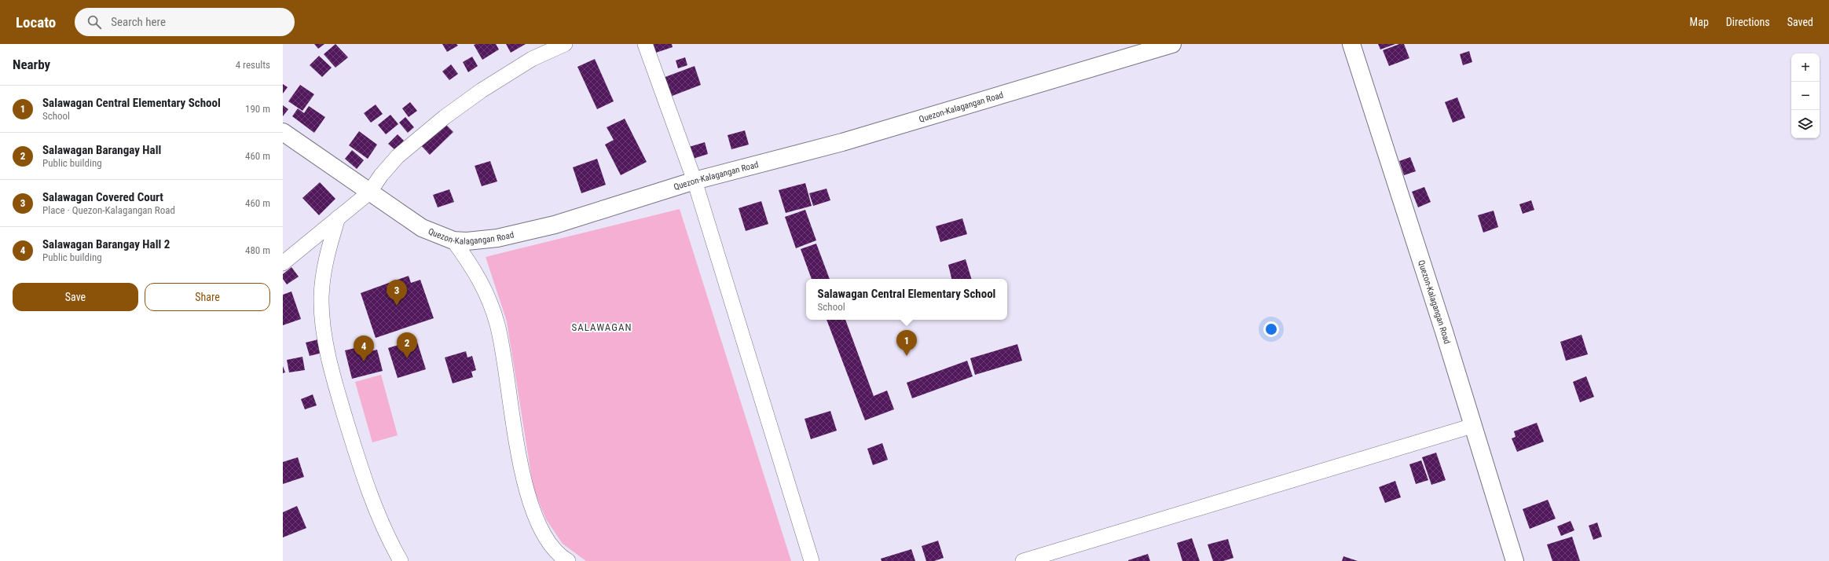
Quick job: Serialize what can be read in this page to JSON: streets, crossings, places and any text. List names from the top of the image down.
{
  "streets": {
    "main road": ["Quezon-Kalagangan Road"]
  },
  "districts": ["SALAWAGAN"],
  "page": {
    "header": "Locato",
    "search": "Search here",
    "nav": ["Map", "Directions", "Saved"],
    "heading": ["Nearby", "4 results"],
    "map_buttons": ["+", "−"],
    "list": [
      {
        "mark": "1",
        "name": "Salawagan Central Elementary School",
        "note": "School",
        "value": "190 m"
      },
      {
        "mark": "2",
        "name": "Salawagan Barangay Hall",
        "note": "Public building",
        "value": "460 m"
      },
      {
        "mark": "3",
        "name": "Salawagan Covered Court",
        "note": "Place · Quezon-Kalagangan Road",
        "value": "460 m"
      },
      {
        "mark": "4",
        "name": "Salawagan Barangay Hall 2",
        "note": "Public building",
        "value": "480 m"
      }
    ],
    "buttons": ["Save", "Share"],
    "popup": ["Salawagan Central Elementary School", "School"],
    "pins": [
      "3",
      "1",
      "2",
      "4"
    ]
  }
}
